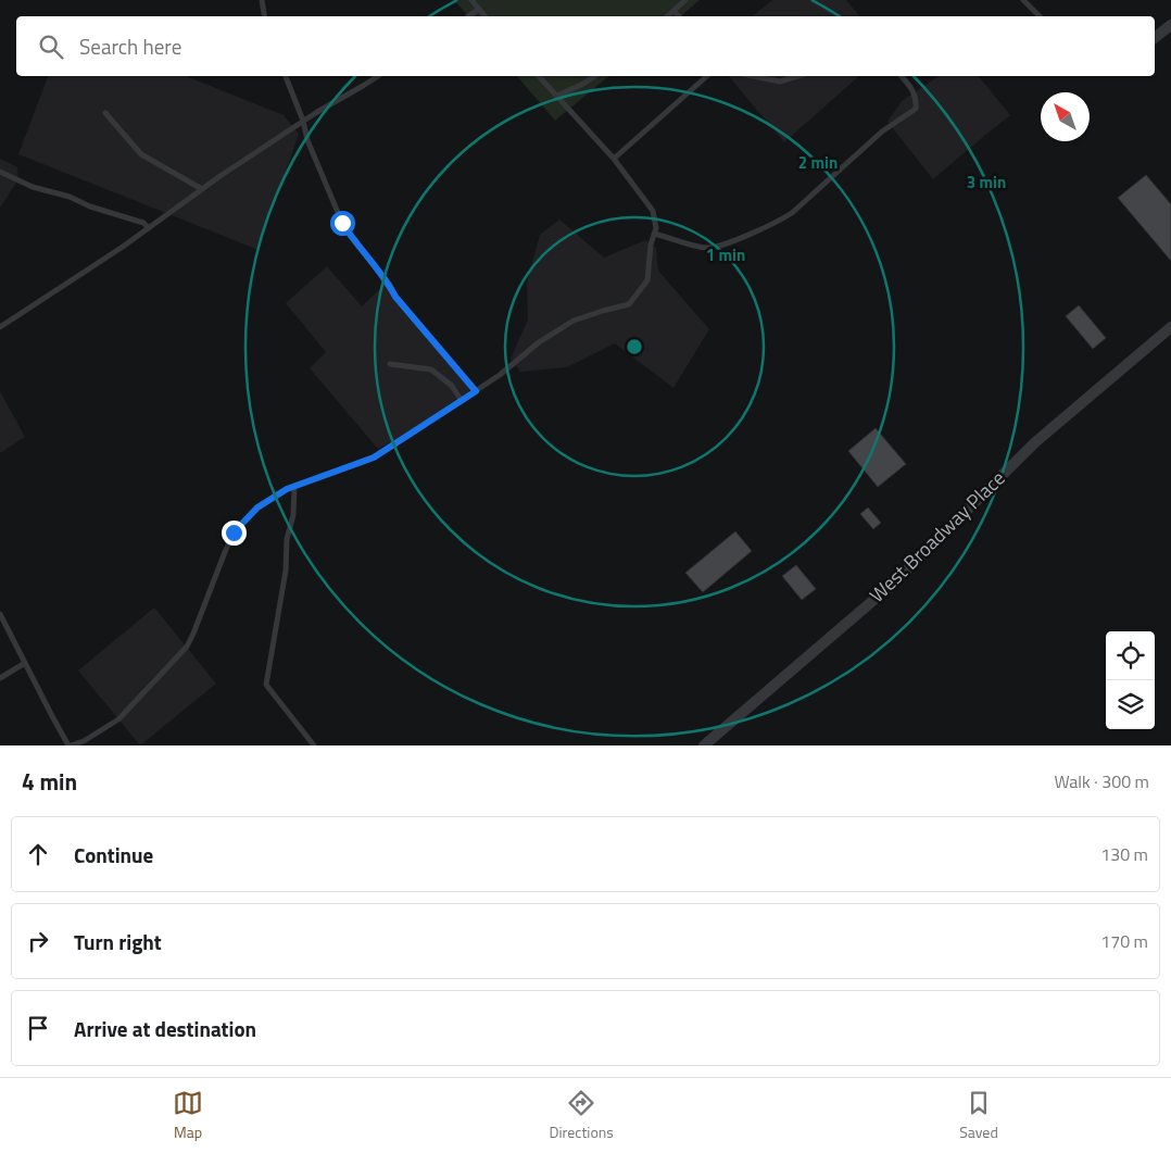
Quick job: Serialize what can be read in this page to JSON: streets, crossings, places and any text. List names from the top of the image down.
{
  "streets": {
    "street": ["West Broadway Place"]
  },
  "north": "top left",
  "page": {
    "search": "Search here",
    "heading": ["4 min", "Walk · 300 m"],
    "list": [
      ["Continue", "130 m"],
      ["Turn right", "170 m"],
      "Arrive at destination"
    ],
    "nav": ["Map", "Directions", "Saved"]
  },
  "rings": ["2 min", "3 min", "1 min"]
}
